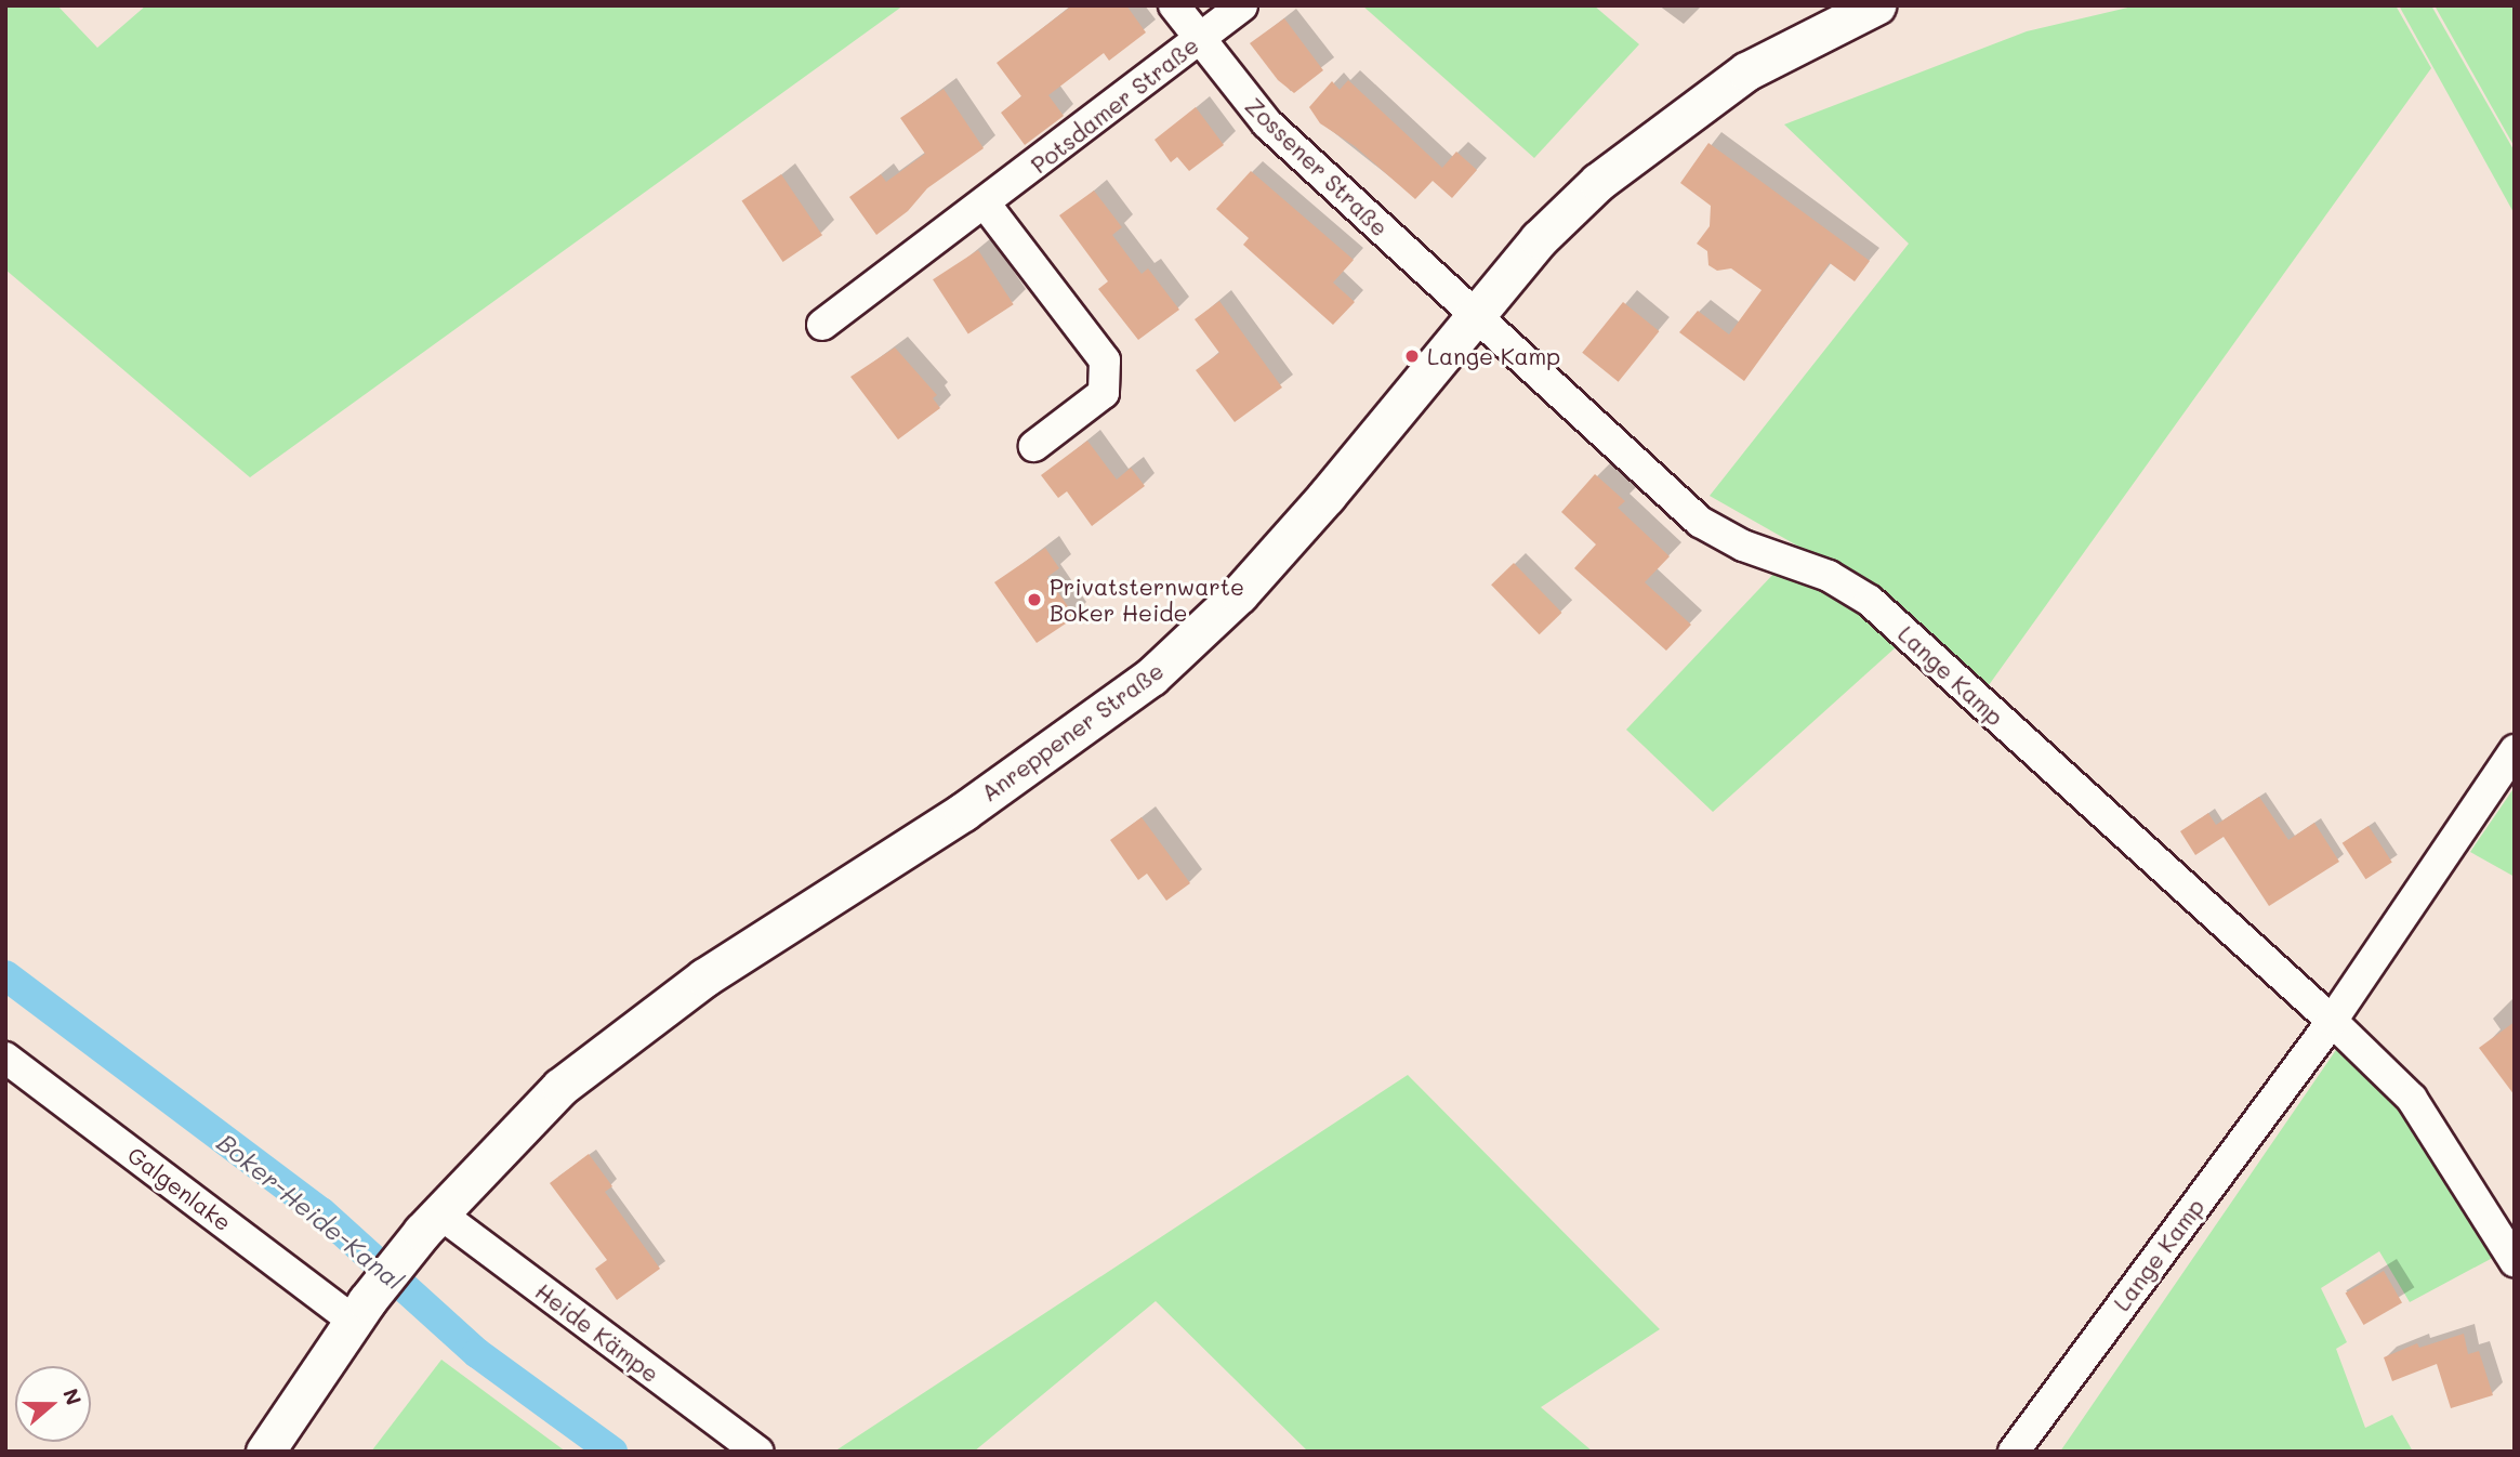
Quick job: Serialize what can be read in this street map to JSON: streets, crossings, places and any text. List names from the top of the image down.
{
  "streets": {
    "street": [
      "Potsdamer Straße",
      "Zossener Straße",
      "Lange Kamp",
      "Anreppener Straße",
      "Galgenlake",
      "Heide Kämpe"
    ]
  },
  "crossings": [
    ["Potsdamer Straße", "Zossener Straße"],
    ["Zossener Straße", "Lange Kamp"],
    ["Zossener Straße", "Anreppener Straße"],
    ["Lange Kamp", "Anreppener Straße"],
    ["Anreppener Straße", "Galgenlake"],
    ["Anreppener Straße", "Heide Kämpe"]
  ],
  "water": ["Boker-Heide-Kanal"],
  "places": ["Lange Kamp", "Privatsternwarte Boker Heide"],
  "north": "right"
}
